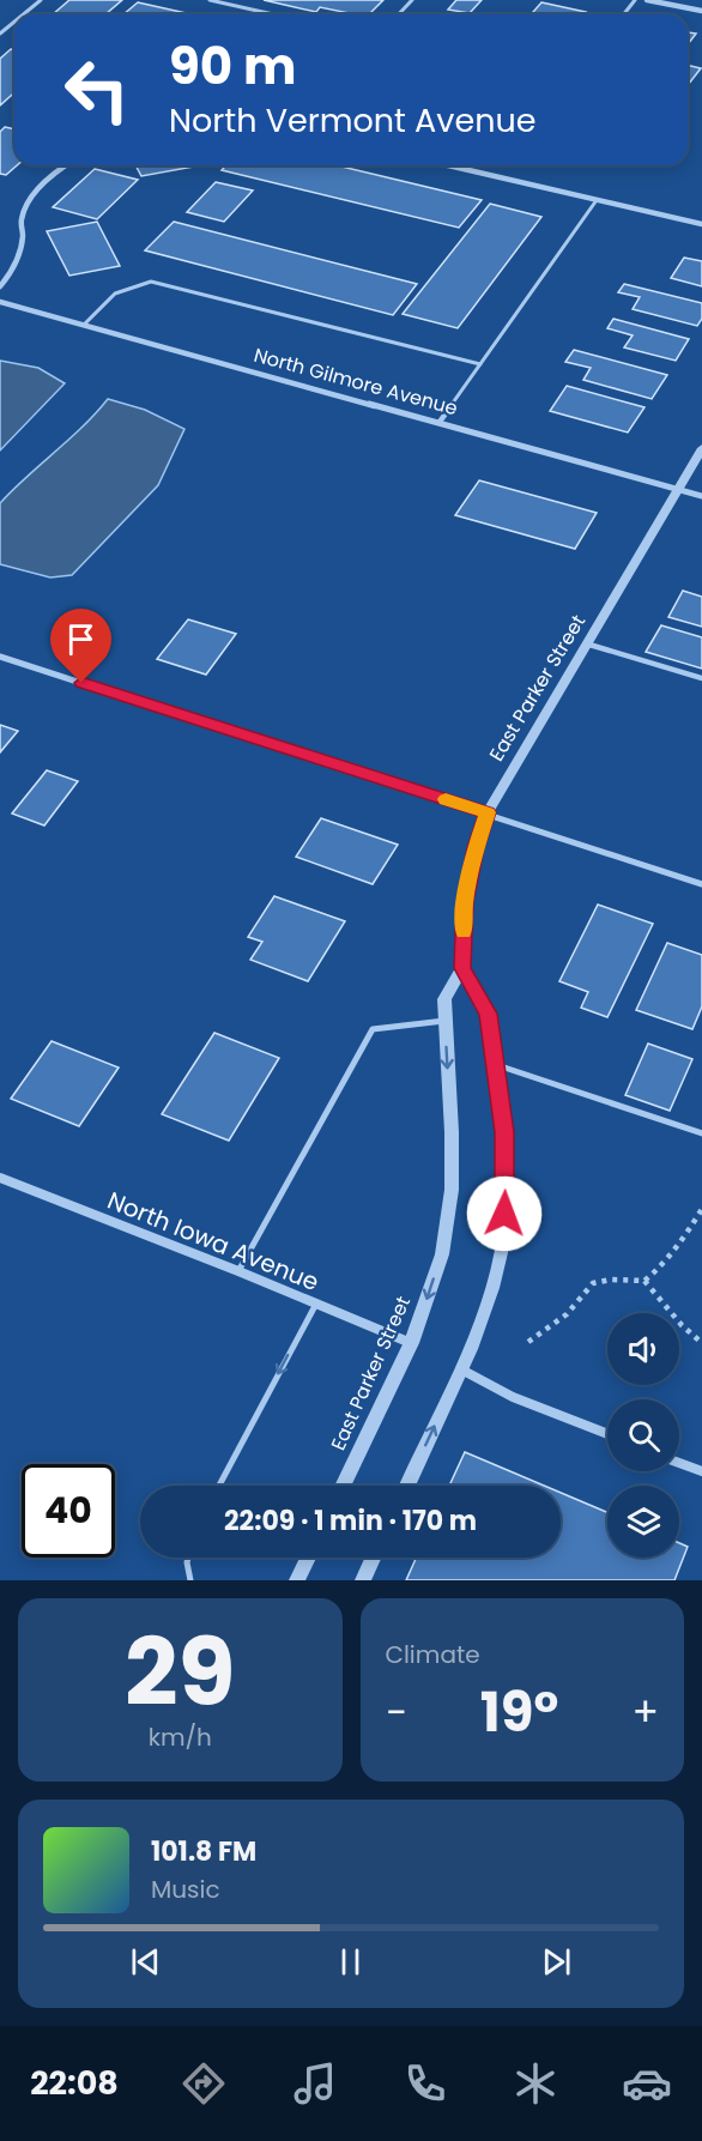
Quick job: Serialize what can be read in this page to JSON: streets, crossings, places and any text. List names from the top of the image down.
{
  "streets": {
    "street": ["North Gilmore Avenue", "East Parker Street", "North Iowa Avenue"]
  },
  "crossings": [
    ["North Gilmore Avenue", "East Parker Street"],
    ["East Parker Street", "North Iowa Avenue"]
  ],
  "page": {
    "turn": ["90 m", "North Vermont Avenue"],
    "limit": "40",
    "trip": "22:09 · 1 min · 170 m",
    "tile": [
      ["29", "km/h"],
      "Climate"
    ],
    "heat": ["−", "19°", "+"],
    "song": ["101.8 FM", "Music"],
    "tabs": "22:08"
  }
}
